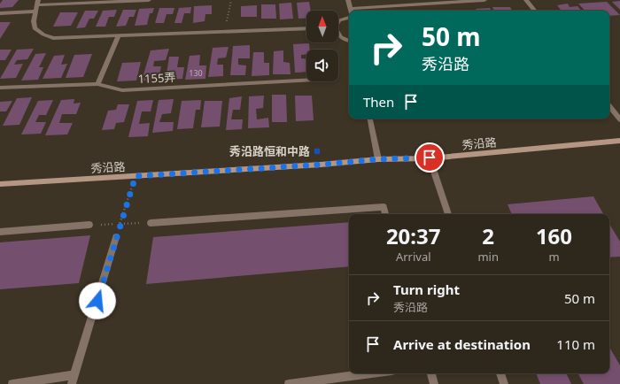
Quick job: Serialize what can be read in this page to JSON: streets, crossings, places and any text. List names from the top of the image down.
{
  "streets": {
    "main road": ["秀沿路"],
    "street": ["1155弄"]
  },
  "places": {
    "transit": ["秀沿路恒和中路"]
  },
  "house_numbers": ["130"],
  "north": "top",
  "page": {
    "turn": ["50 m", "秀沿路"],
    "then": "Then",
    "eta": [
      "20:37",
      "Arrival",
      "2",
      "min",
      "160",
      "m"
    ],
    "list": [
      {
        "name": "Turn right",
        "note": "秀沿路",
        "value": "50 m"
      },
      {
        "name": "Arrive at destination",
        "value": "110 m"
      }
    ]
  }
}
